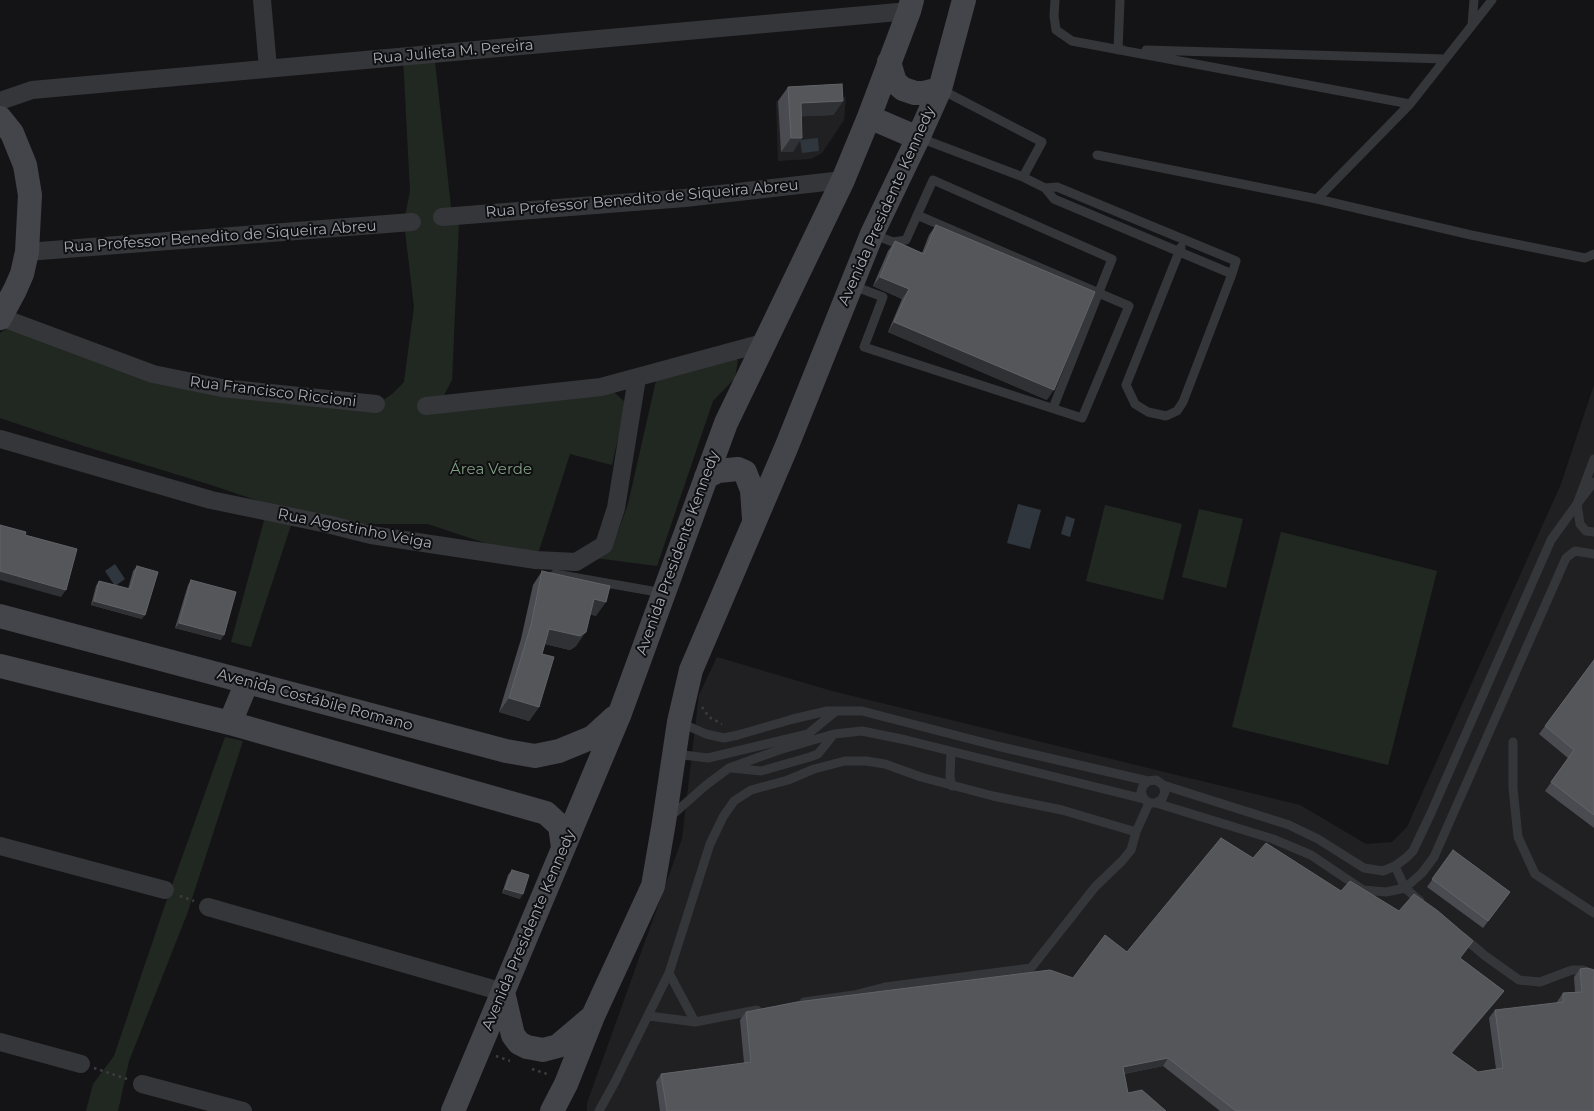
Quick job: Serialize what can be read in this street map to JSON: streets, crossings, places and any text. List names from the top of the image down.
{
  "streets": {
    "main road": ["Avenida Presidente Kennedy", "Avenida Costábile Romano"],
    "street": [
      "Rua Julieta M. Pereira",
      "Rua Professor Benedito de Siqueira Abreu",
      "Rua Francisco Riccioni",
      "Rua Agostinho Veiga"
    ]
  },
  "crossings": [
    ["Rua Julieta M. Pereira", "Avenida Presidente Kennedy"],
    ["Rua Professor Benedito de Siqueira Abreu", "Avenida Presidente Kennedy"],
    ["Avenida Presidente Kennedy", "Avenida Costábile Romano"]
  ],
  "parks": ["Área Verde"]
}
